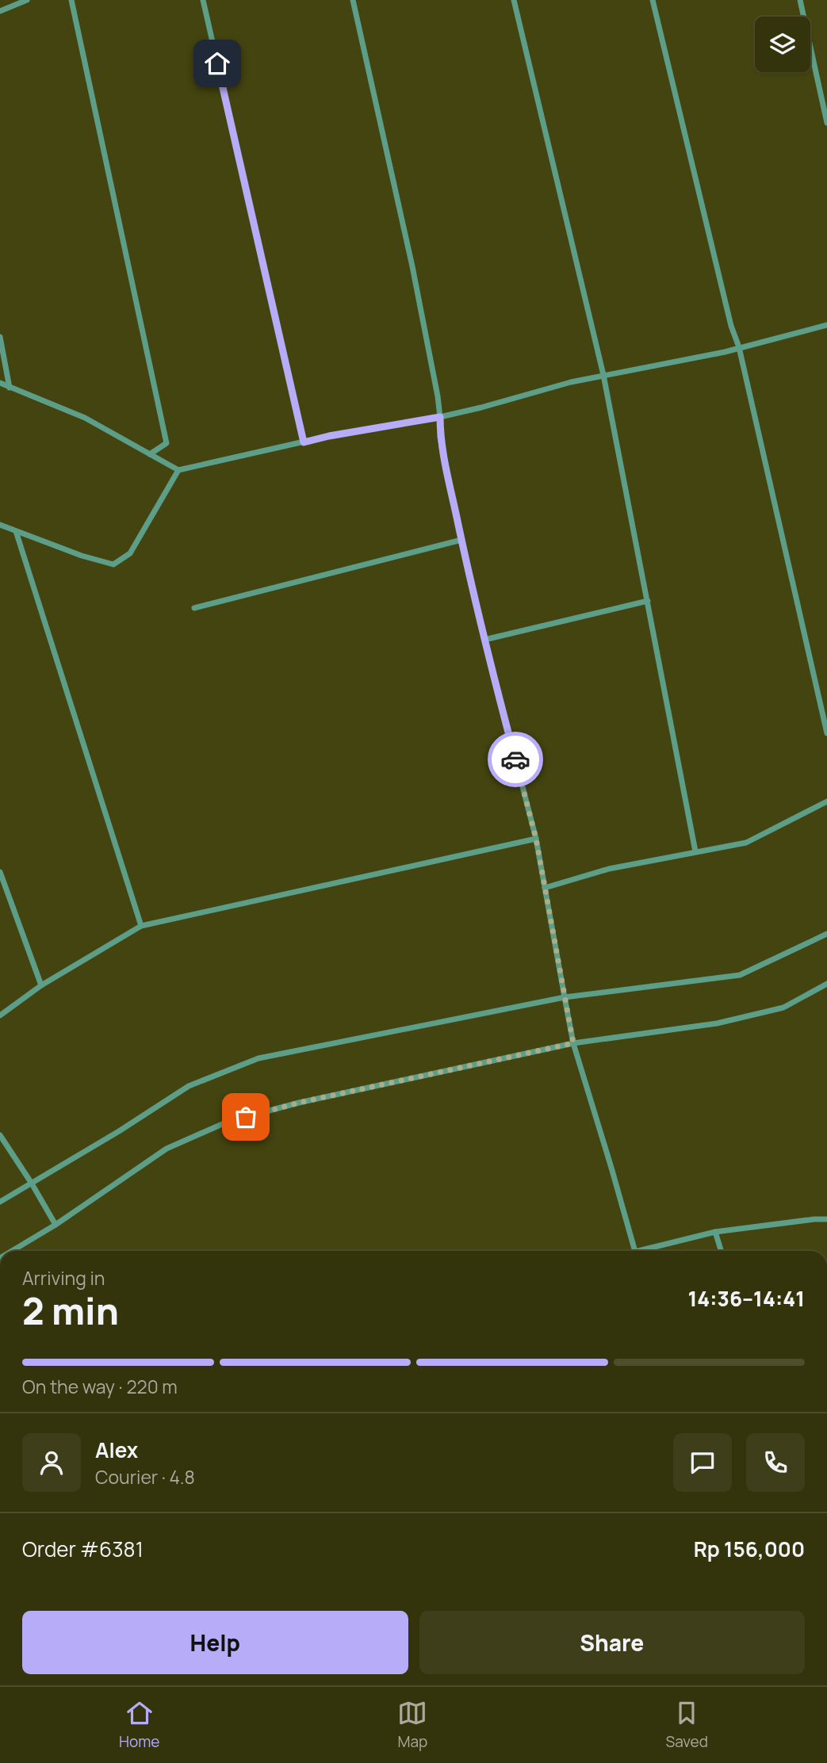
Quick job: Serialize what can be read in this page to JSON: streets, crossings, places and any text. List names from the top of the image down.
{
  "page": {
    "heading": ["2 min", "Arriving in", "14:36–14:41"],
    "panel": [
      "Alex",
      "Courier · 4.8",
      "Order #6381",
      "Rp 156,000"
    ],
    "bar": "On the way · 220 m",
    "buttons": ["Help", "Share"],
    "tabs": ["Home", "Map", "Saved"]
  }
}
